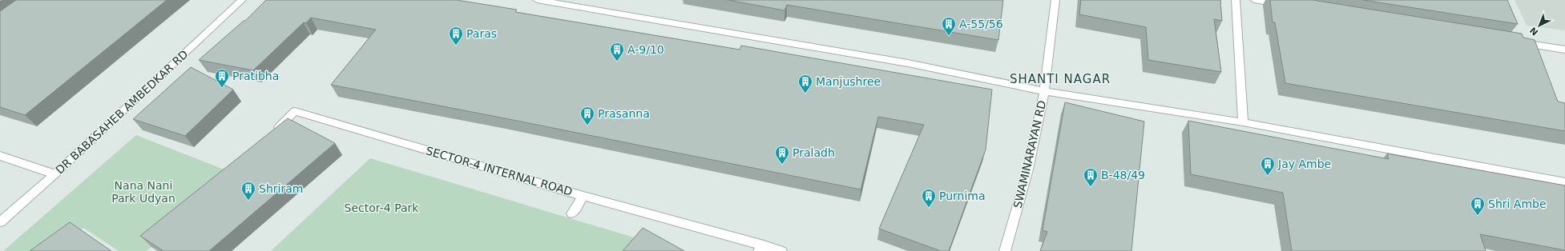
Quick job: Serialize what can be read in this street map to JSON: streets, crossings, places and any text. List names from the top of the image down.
{
  "streets": {
    "street": ["DR BABASAHEB AMBEDKAR RD", "SWAMINARAYAN RD", "SECTOR-4 INTERNAL ROAD"]
  },
  "districts": ["SHANTI NAGAR"],
  "parks": ["Nana Nani Park Udyan", "Sector-4 Park"],
  "places": {
    "building": [
      "A-55/56",
      "Paras",
      "A-9/10",
      "Pratibha",
      "Manjushree",
      "Prasanna",
      "Praladh",
      "Jay Ambe",
      "B-48/49",
      "Shriram",
      "Purnima",
      "Shri Ambe"
    ]
  },
  "north": "bottom left"
}
